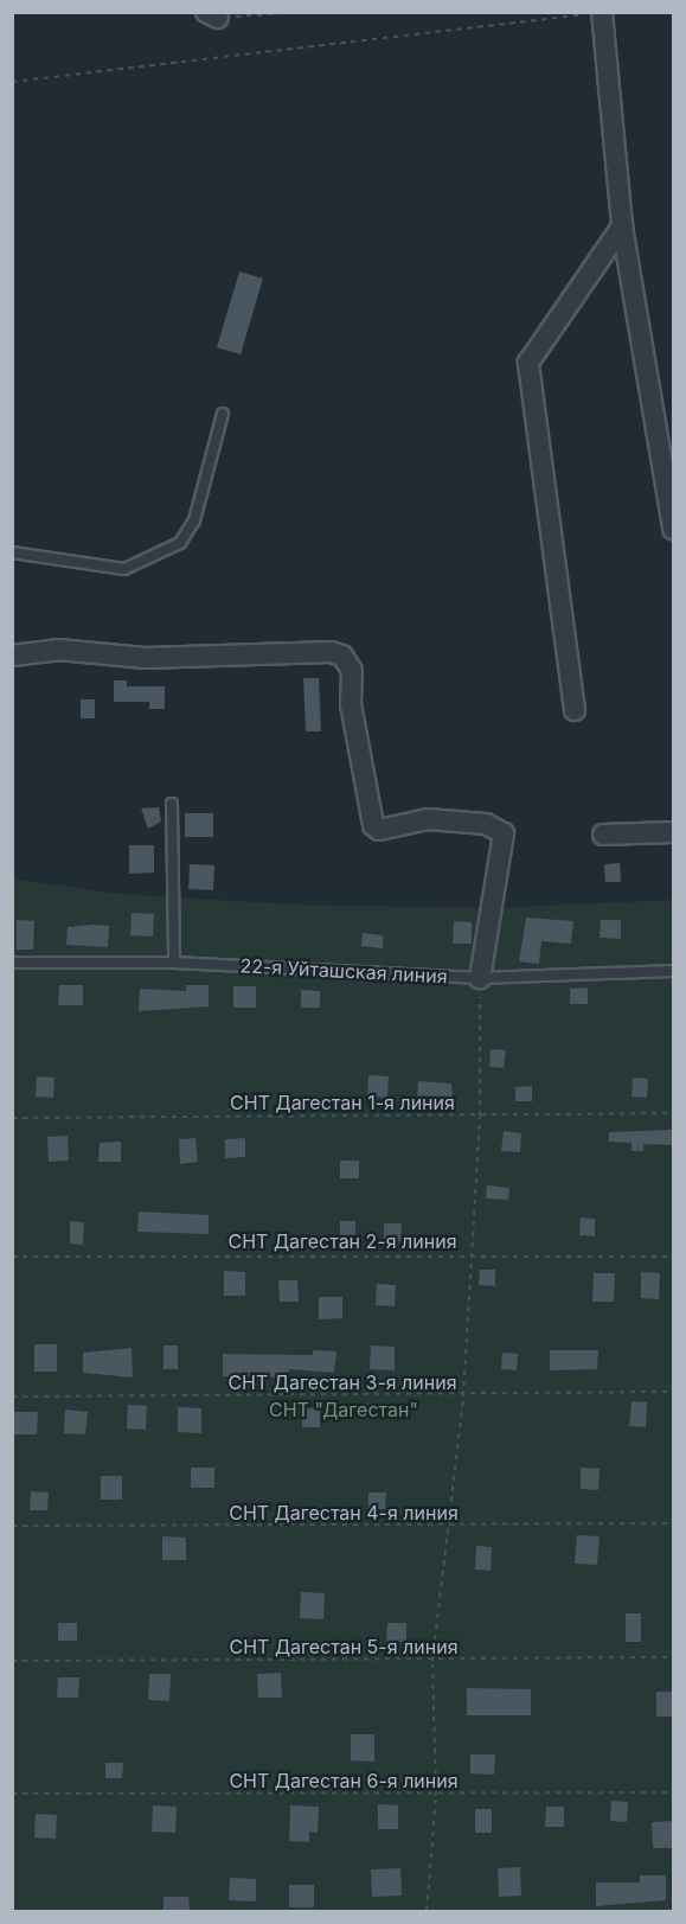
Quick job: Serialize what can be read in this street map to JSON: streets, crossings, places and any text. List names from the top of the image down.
{
  "streets": {
    "lane": ["22-я Уйташская линия"],
    "path": [
      "СНТ Дагестан 1-я линия",
      "СНТ Дагестан 2-я линия",
      "СНТ Дагестан 3-я линия",
      "СНТ Дагестан 4-я линия",
      "СНТ Дагестан 5-я линия",
      "СНТ Дагестан 6-я линия"
    ]
  },
  "parks": ["СНТ \"Дагестан\""]
}
